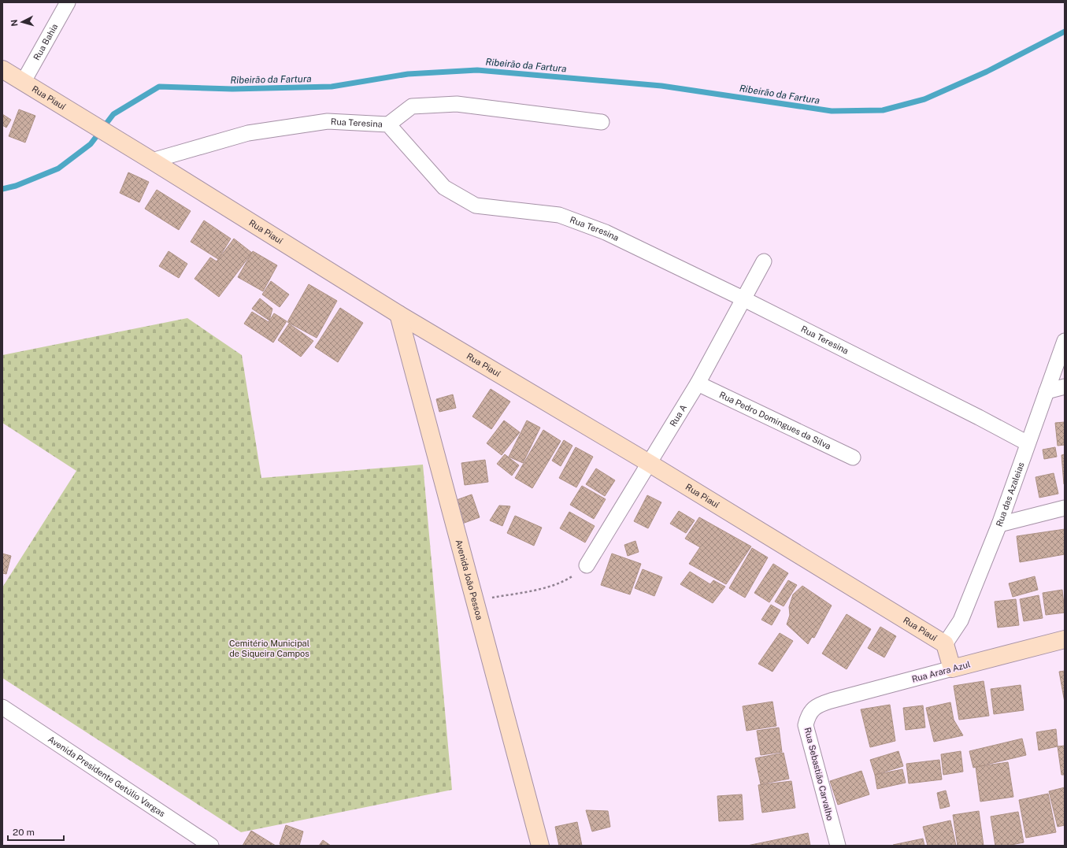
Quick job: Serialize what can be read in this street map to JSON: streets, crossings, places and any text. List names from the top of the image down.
{
  "streets": {
    "street": [
      "Rua Bahia",
      "Rua Piauí",
      "Rua Teresina",
      "Rua A",
      "Rua Pedro Domingues da Silva",
      "Rua das Azaleias",
      "Avenida João Pessoa",
      "Rua Arara Azul",
      "Rua Sebastião Carvalho",
      "Avenida Presidente Getúlio Vargas"
    ]
  },
  "crossings": [
    ["Rua Bahia", "Rua Piauí"],
    ["Rua Piauí", "Rua Teresina"],
    ["Rua Piauí", "Rua A"],
    ["Rua Piauí", "Rua das Azaleias"],
    ["Rua Piauí", "Avenida João Pessoa"],
    ["Rua Piauí", "Rua Arara Azul"],
    ["Rua Teresina", "Rua A"],
    ["Rua Teresina", "Rua das Azaleias"],
    ["Rua A", "Rua Pedro Domingues da Silva"],
    ["Rua Arara Azul", "Rua Sebastião Carvalho"]
  ],
  "water": ["Ribeirão da Fartura"],
  "parks": ["Cemitério Municipal de Siqueira Campos"],
  "scale_bar": "20 m",
  "north": "left"
}
